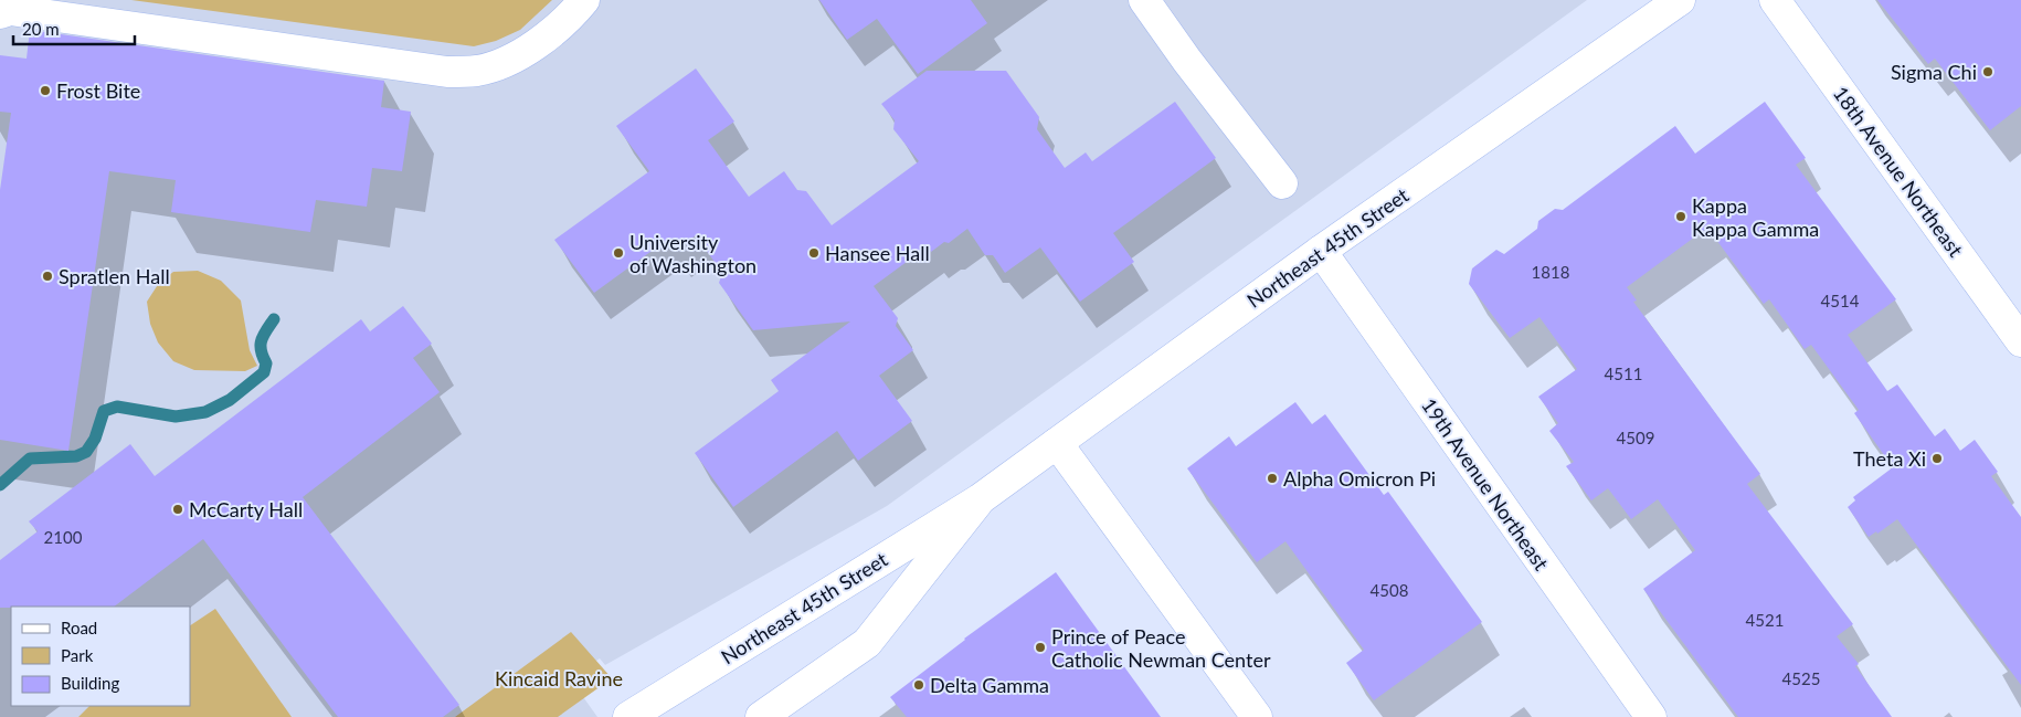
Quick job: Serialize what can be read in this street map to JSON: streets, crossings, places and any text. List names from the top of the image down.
{
  "streets": {
    "street": ["18th Avenue Northeast", "Northeast 45th Street", "19th Avenue Northeast"]
  },
  "crossings": [
    ["Northeast 45th Street", "19th Avenue Northeast"]
  ],
  "parks": ["Kincaid Ravine"],
  "places": [
    "Sigma Chi",
    "Frost Bite",
    "Kappa Kappa Gamma",
    "University of Washington",
    "Hansee Hall",
    "Spratlen Hall",
    "Theta Xi",
    "Alpha Omicron Pi",
    "McCarty Hall",
    "Prince of Peace Catholic Newman Center",
    "Delta Gamma"
  ],
  "house_numbers": [
    "1818",
    "4514",
    "4511",
    "4509",
    "2100",
    "4508",
    "4521",
    "4525"
  ],
  "legend": ["Road", "Park", "Building"],
  "scale_bar": "20 m"
}
